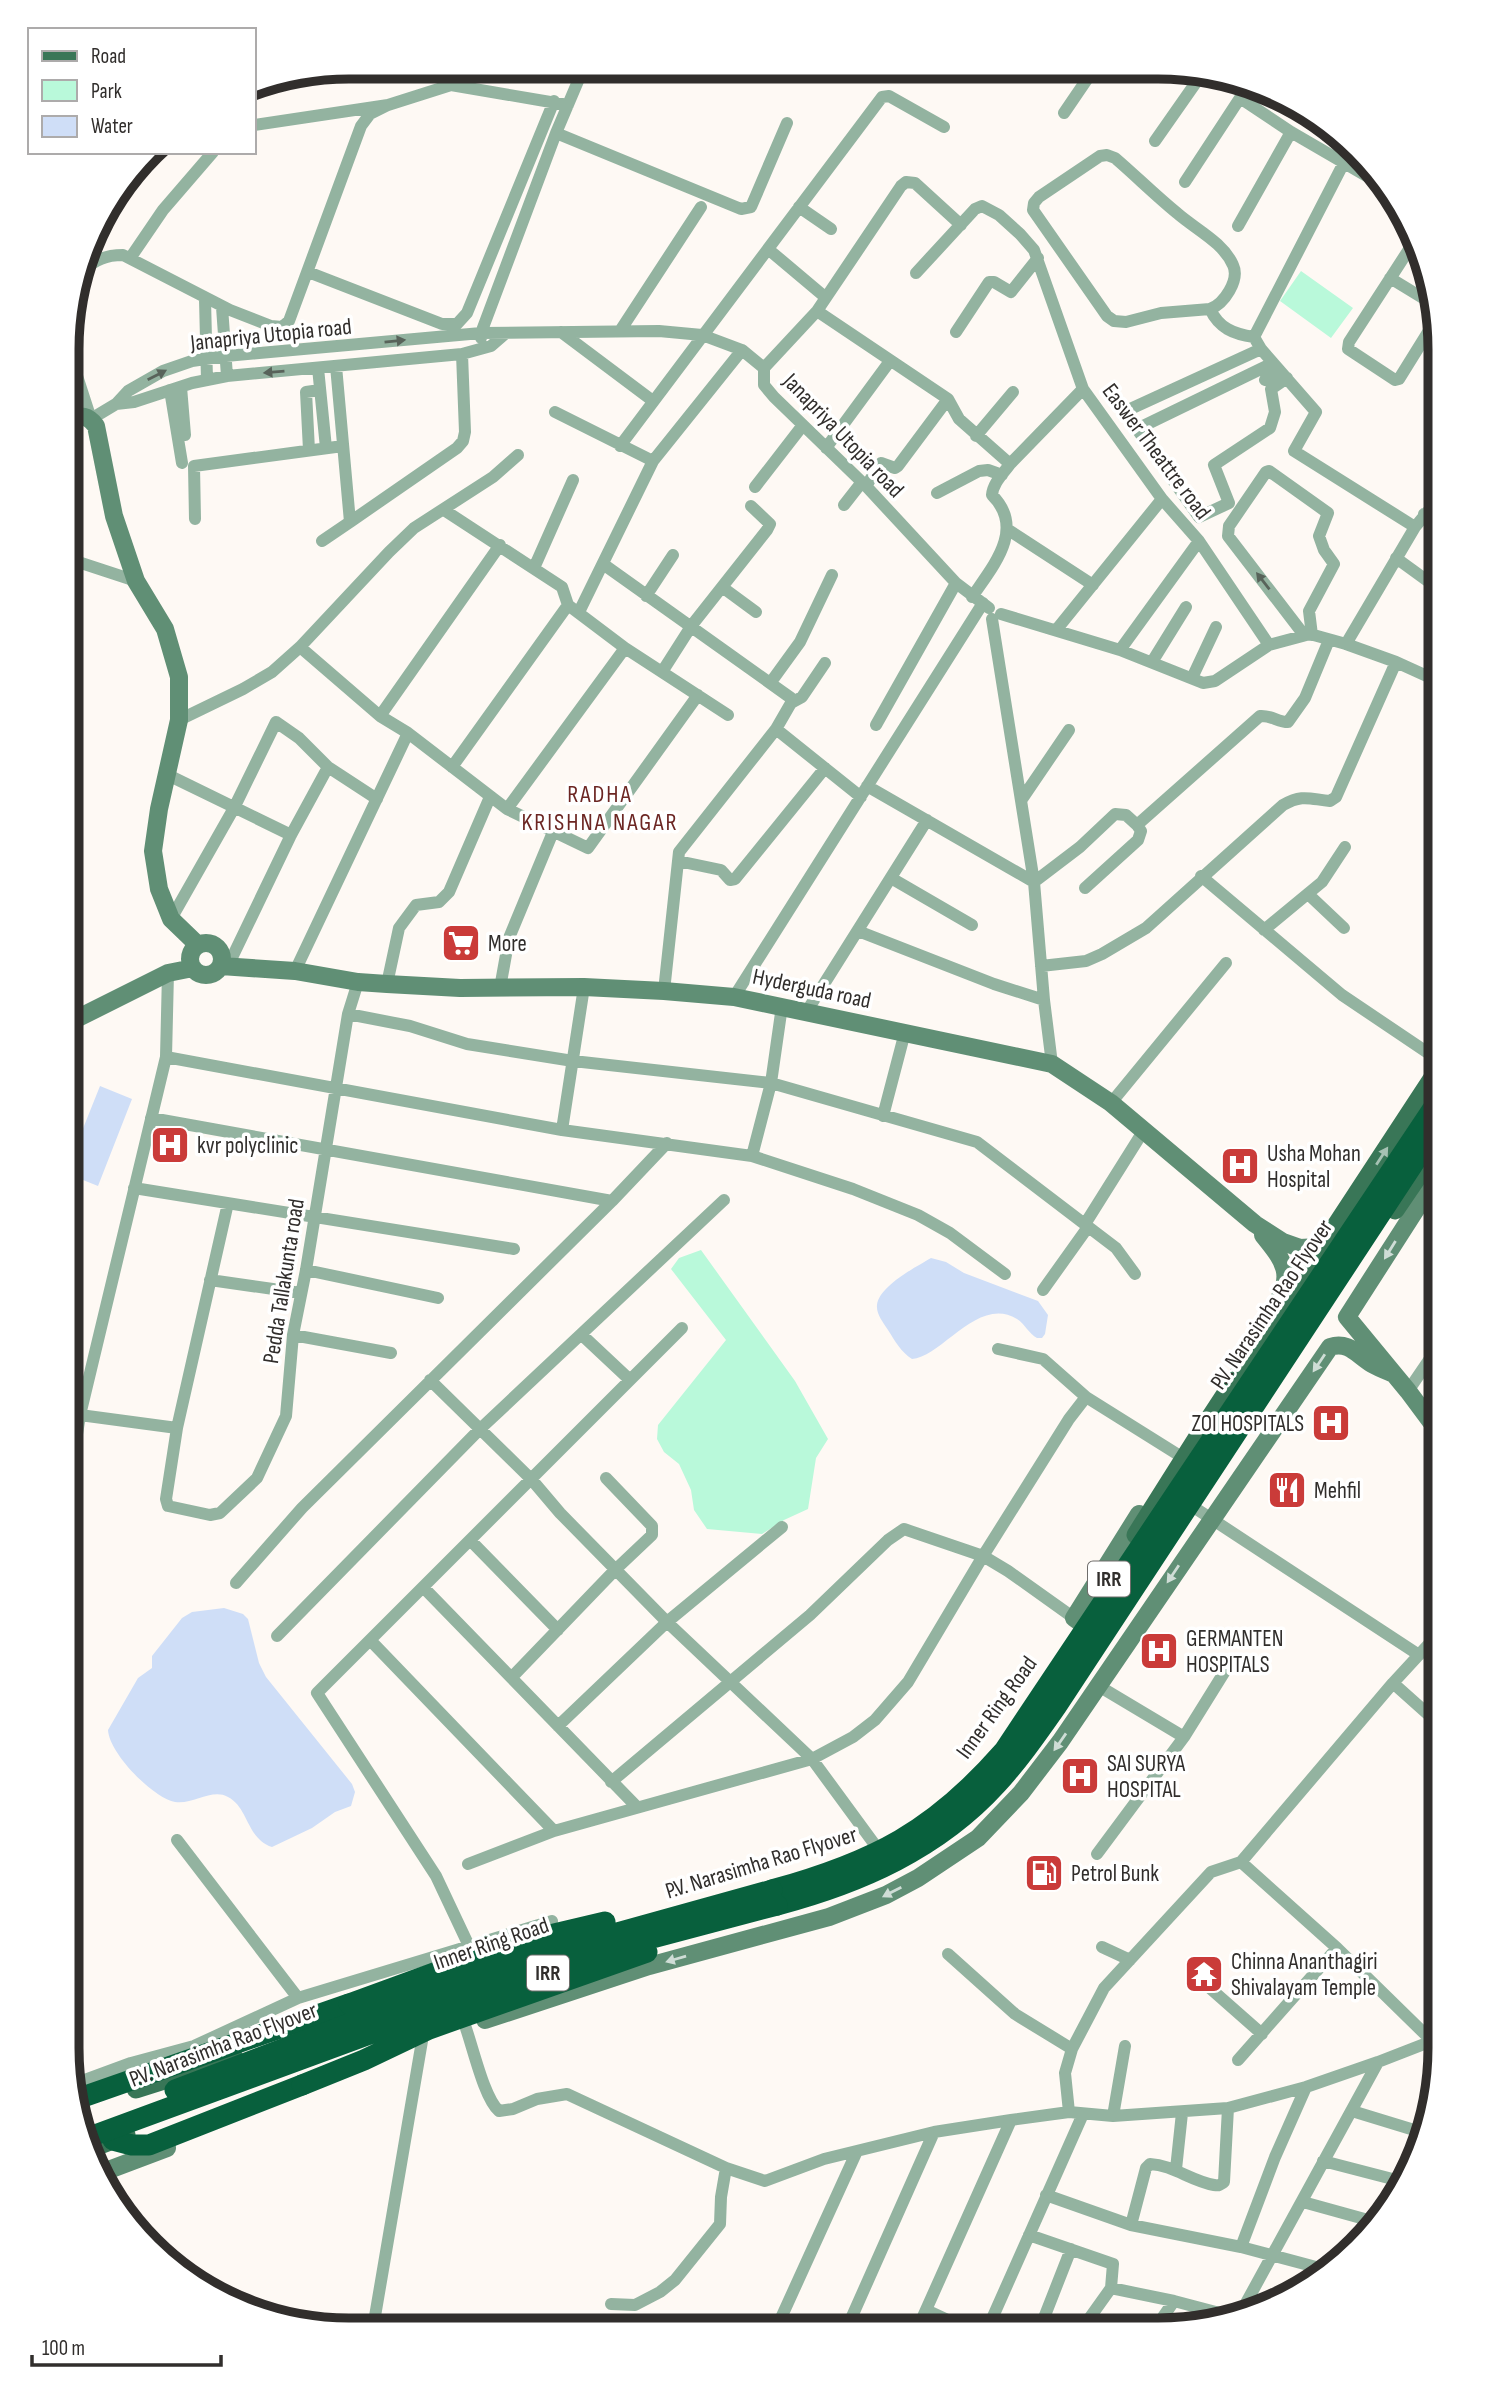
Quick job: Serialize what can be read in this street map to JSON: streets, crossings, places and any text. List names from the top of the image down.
{
  "streets": {
    "highway": ["P.V. Narasimha Rao Flyover"],
    "main road": ["IRR", "Inner Ring Road"],
    "street": [
      "Janapriya Utopia road",
      "Easwer Theattre road",
      "Hyderguda road",
      "Pedda Tallakunta road"
    ]
  },
  "crossings": [
    ["Hyderguda road", "Pedda Tallakunta road"],
    ["Hyderguda road", "Inner Ring Road"],
    ["P.V. Narasimha Rao Flyover", "Inner Ring Road"]
  ],
  "districts": ["RADHA KRISHNA NAGAR"],
  "places": {
    "supermarket": ["More"],
    "hospital": [
      "kvr polyclinic",
      "Usha Mohan Hospital",
      "ZOI HOSPITALS",
      "GERMANTEN HOSPITALS",
      "SAI SURYA HOSPITAL"
    ],
    "restaurant": ["Mehfil"],
    "fuel station": ["Petrol Bunk"],
    "temple": ["Chinna Ananthagiri Shivalayam Temple"]
  },
  "legend": ["Road", "Park", "Water"],
  "scale_bar": "100 m"
}
